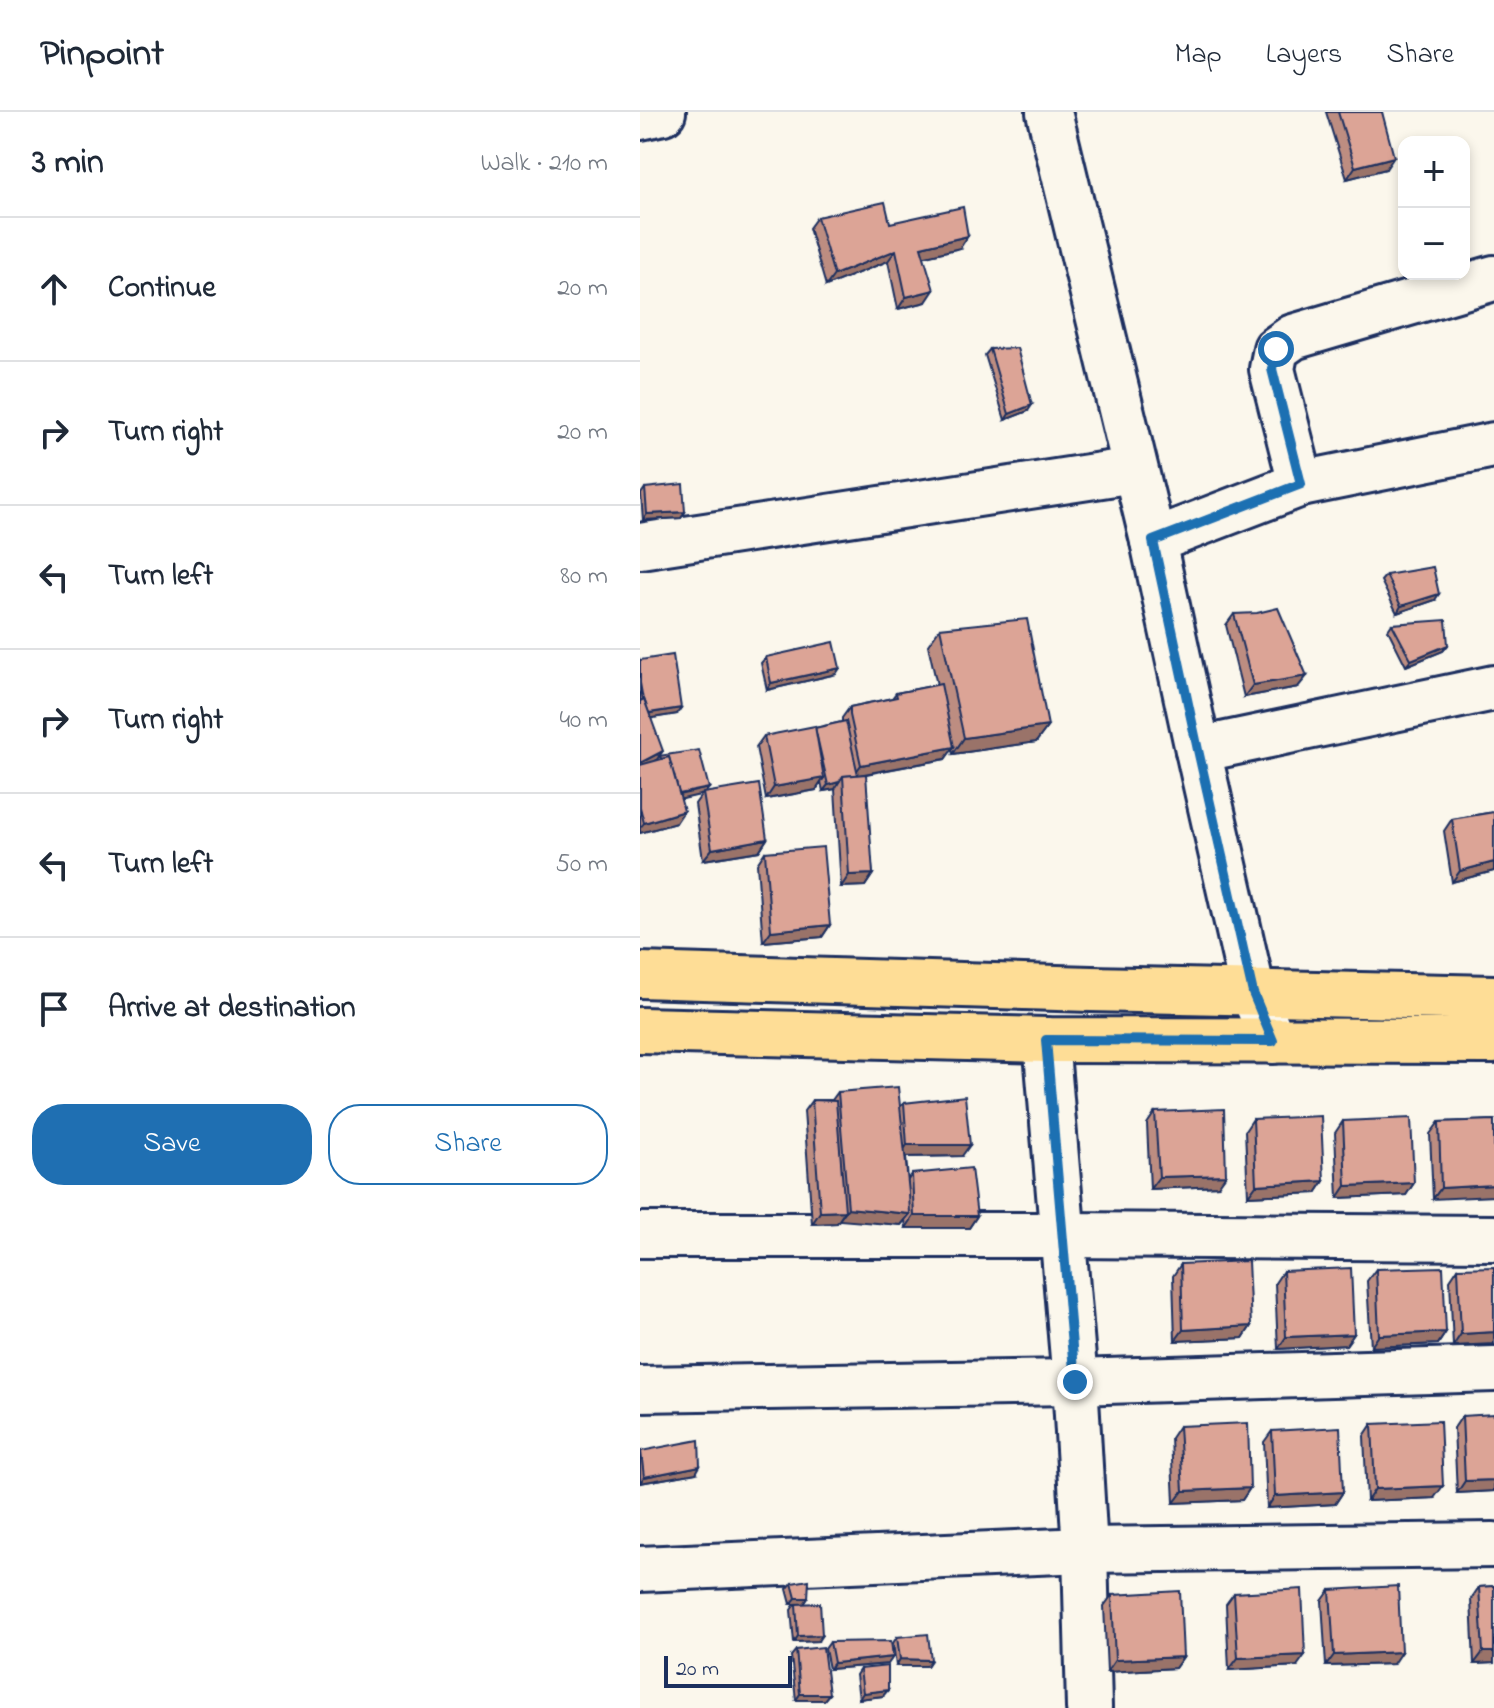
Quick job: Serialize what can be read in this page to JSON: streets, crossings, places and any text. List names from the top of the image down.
{
  "scale_bar": "20 m",
  "page": {
    "header": "Pinpoint",
    "nav": ["Map", "Layers", "Share"],
    "heading": ["3 min", "Walk · 210 m"],
    "map_buttons": ["+", "−"],
    "list": [
      ["Continue", "20 m"],
      ["Turn right", "20 m"],
      ["Turn left", "80 m"],
      ["Turn right", "40 m"],
      ["Turn left", "50 m"],
      "Arrive at destination"
    ],
    "buttons": ["Save", "Share"],
    "scale": "20 m"
  }
}
